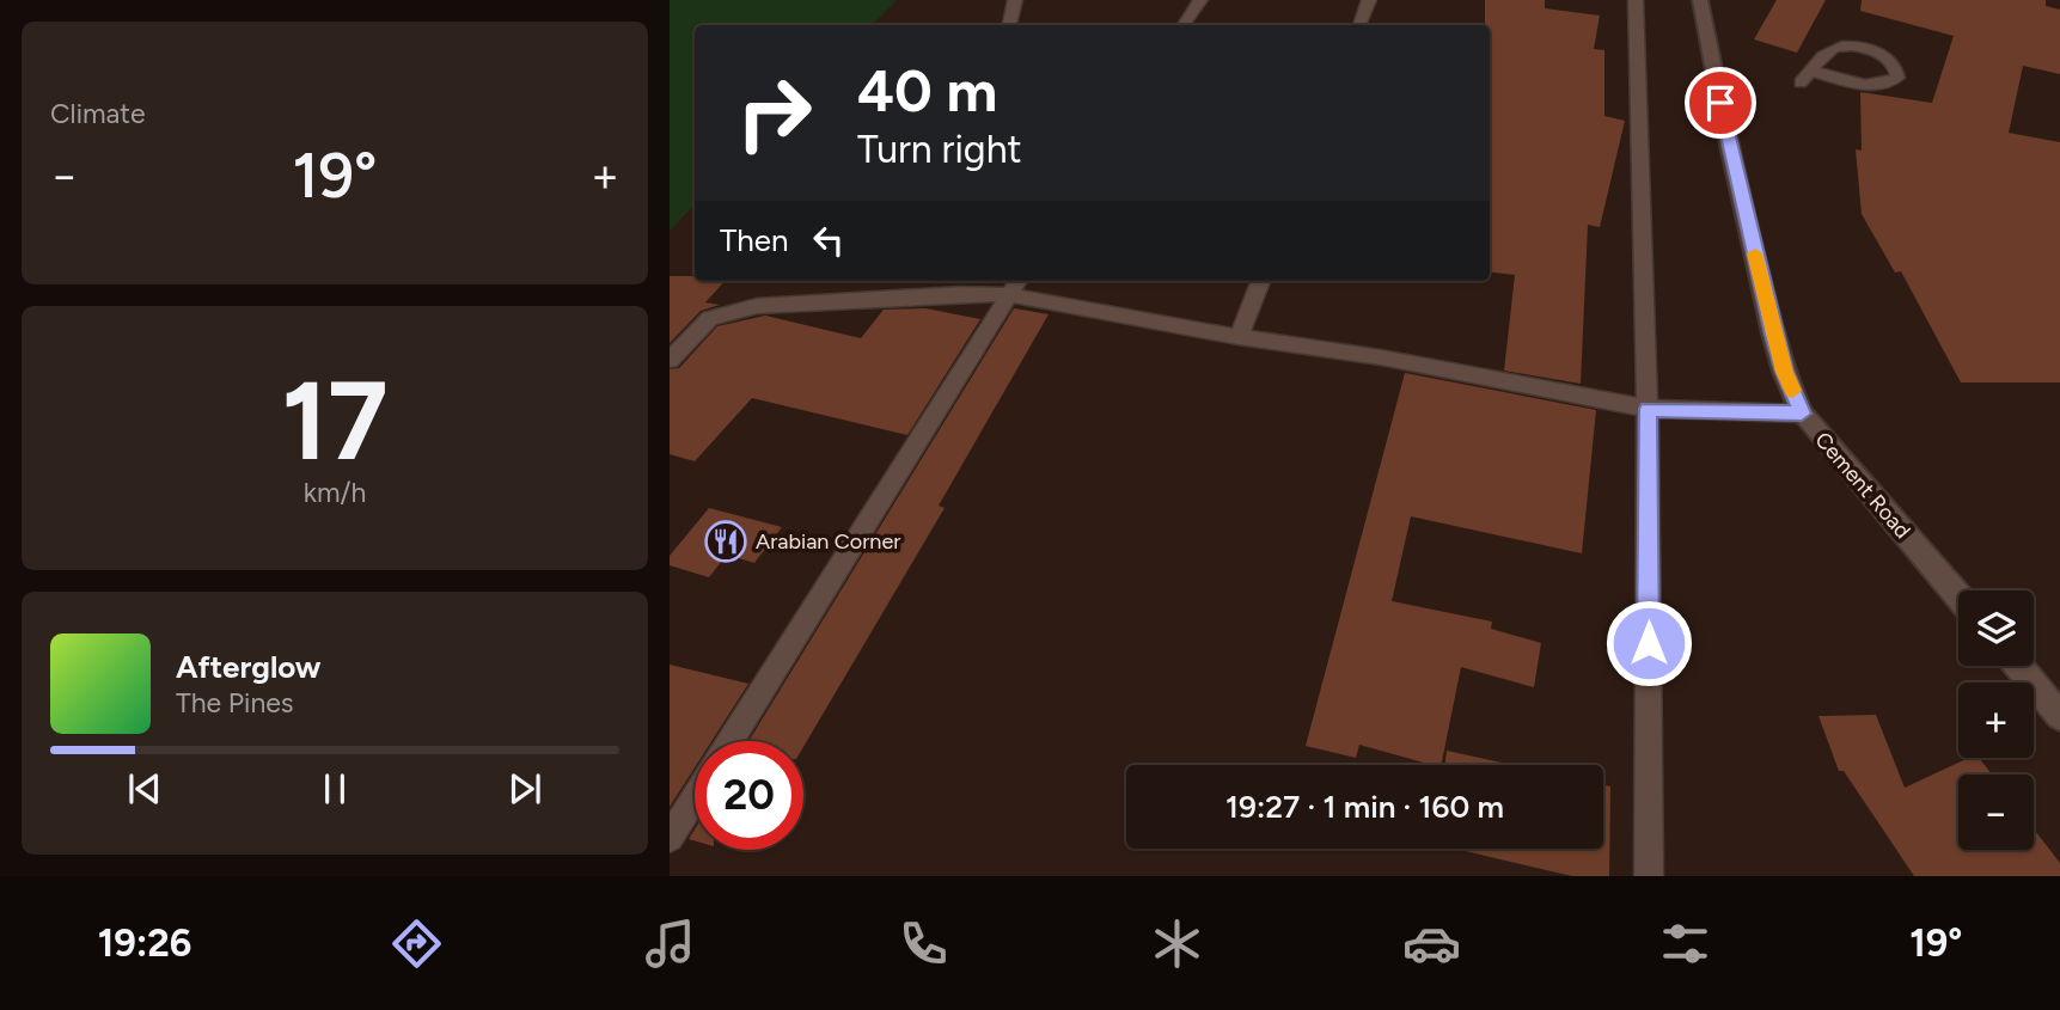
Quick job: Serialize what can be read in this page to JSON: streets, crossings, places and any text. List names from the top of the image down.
{
  "streets": {
    "main road": ["Cement Road"]
  },
  "places": {
    "restaurant": ["Arabian Corner"]
  },
  "page": {
    "tile": [
      "Climate",
      ["17", "km/h"]
    ],
    "turn": ["40 m", "Turn right"],
    "heat": ["−", "19°", "+"],
    "then": "Then",
    "map_buttons": ["+", "−"],
    "song": ["Afterglow", "The Pines"],
    "limit": "20",
    "trip": "19:27 · 1 min · 160 m",
    "tabs": ["19:26", "19°"]
  }
}
